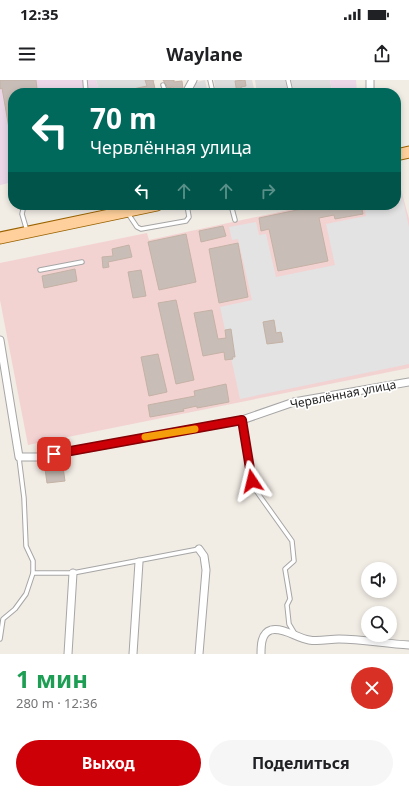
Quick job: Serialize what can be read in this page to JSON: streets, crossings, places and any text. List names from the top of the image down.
{
  "streets": {
    "street": ["Червлённая улица"]
  },
  "page": {
    "status": "12:35",
    "header": "Waylane",
    "turn": ["70 m", "Червлённая улица"],
    "heading": ["1 мин", "280 m · 12:36"],
    "buttons": ["Выход", "Поделиться"]
  }
}
